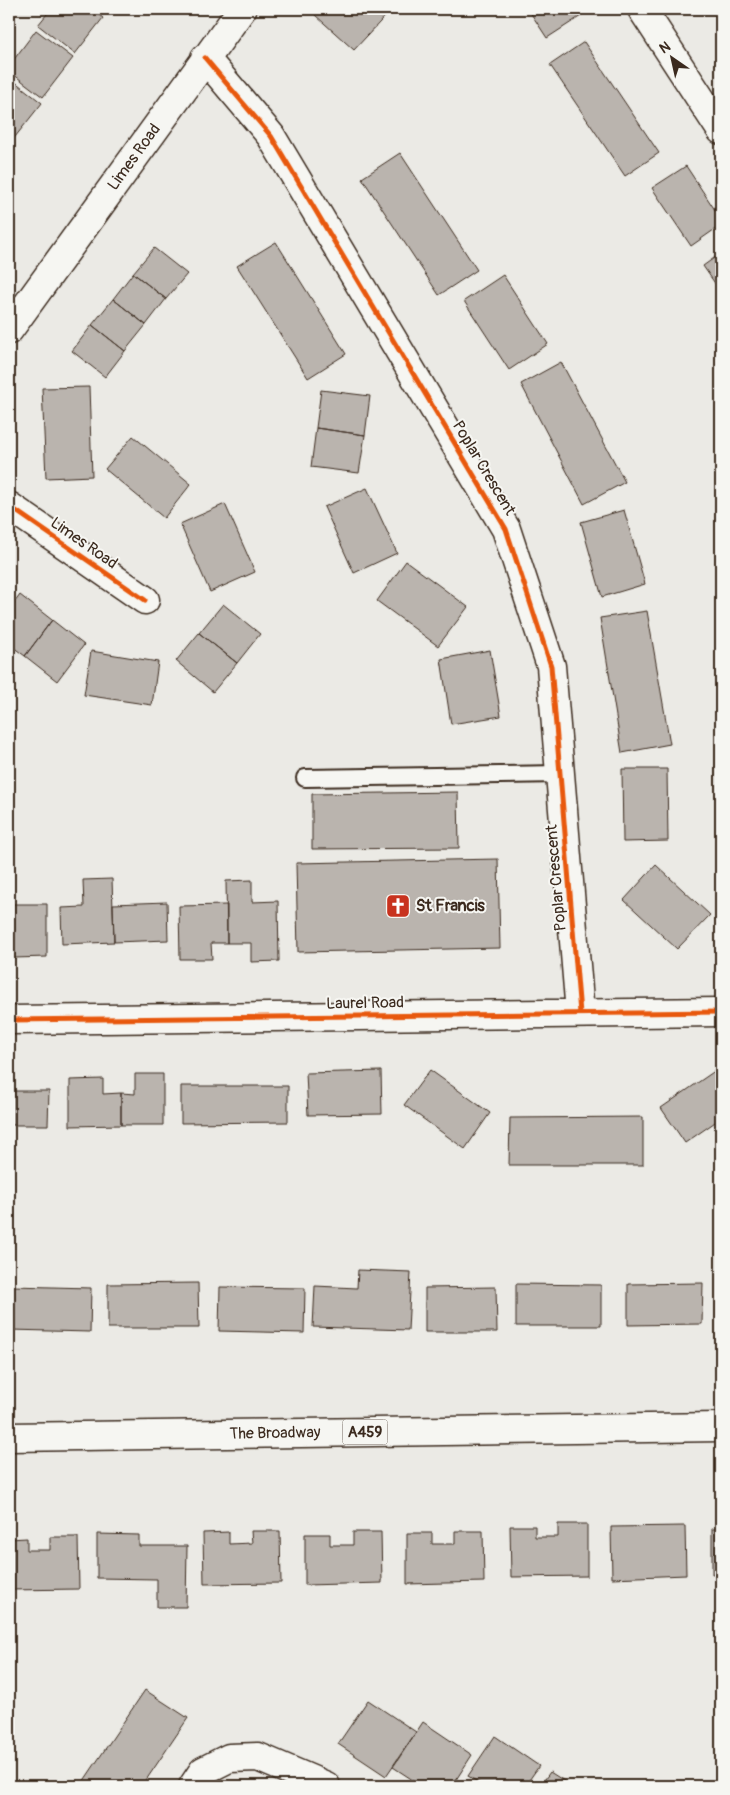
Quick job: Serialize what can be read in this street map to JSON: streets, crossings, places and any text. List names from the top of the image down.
{
  "streets": {
    "street": [
      "Limes Road",
      "Poplar Crescent",
      "Laurel Road",
      "A459",
      "The Broadway"
    ]
  },
  "crossings": [
    ["Limes Road", "Poplar Crescent"],
    ["Poplar Crescent", "Laurel Road"]
  ],
  "places": {
    "church": ["St Francis"]
  },
  "north": "top left"
}
